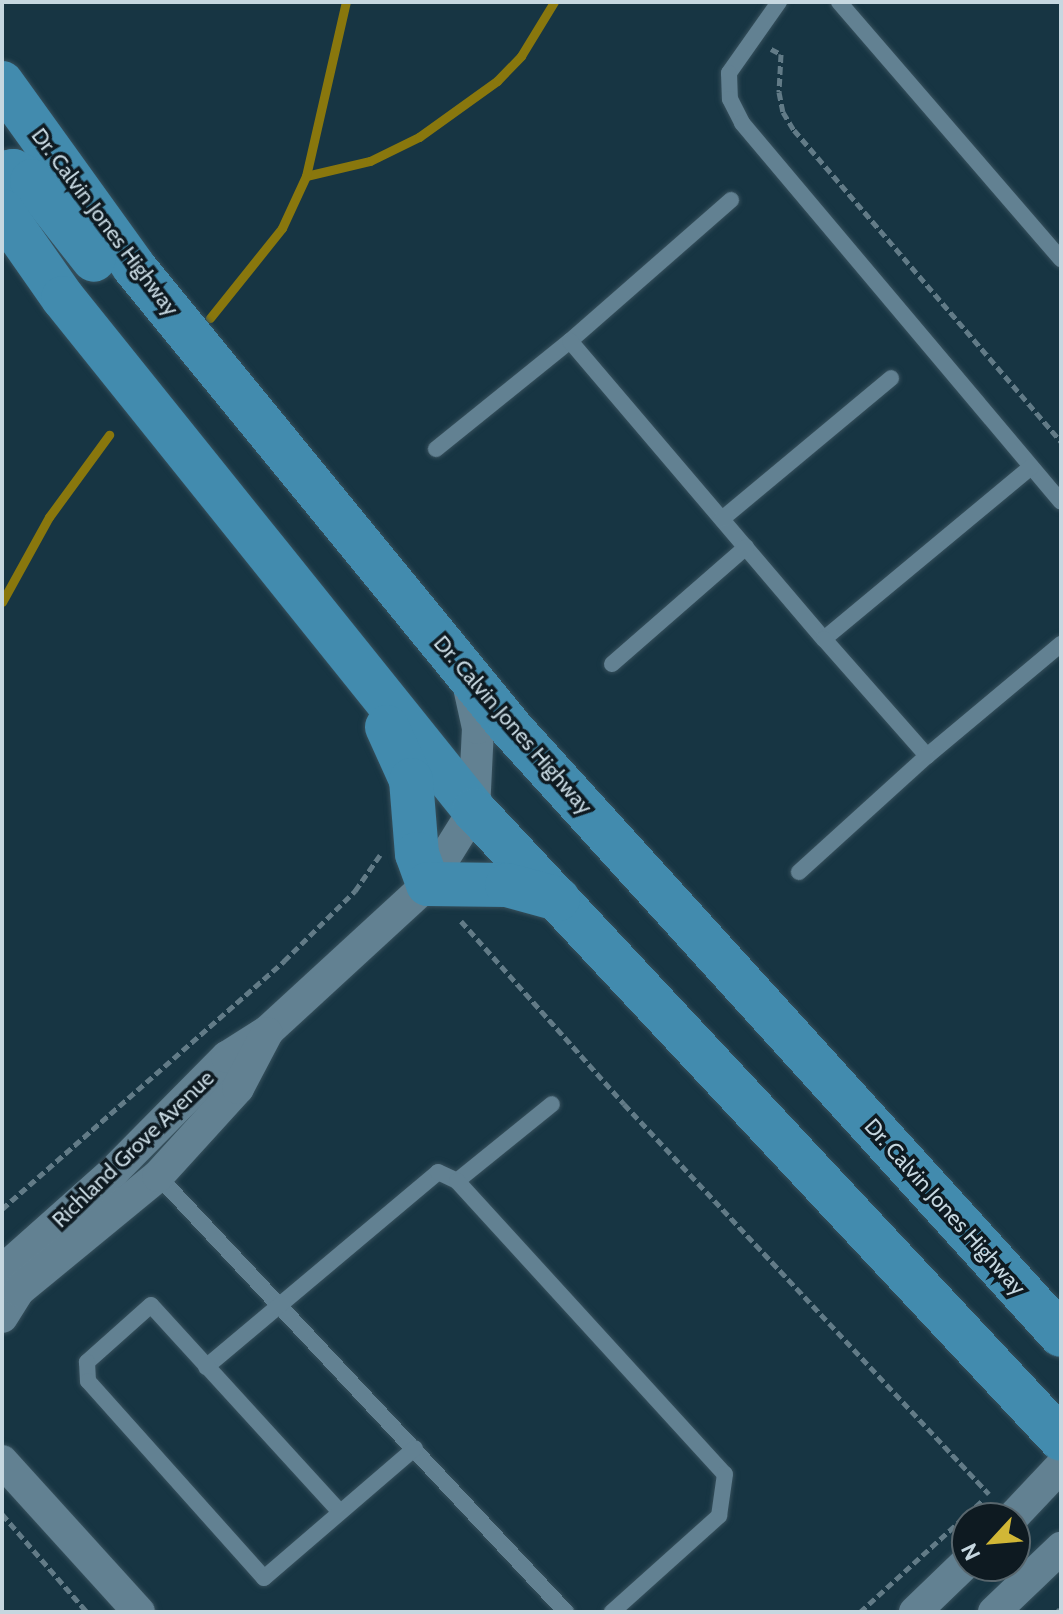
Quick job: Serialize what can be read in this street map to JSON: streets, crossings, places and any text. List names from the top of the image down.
{
  "streets": {
    "highway": ["Dr. Calvin Jones Highway"],
    "street": ["Richland Grove Avenue"]
  },
  "crossings": [
    ["Dr. Calvin Jones Highway", "Richland Grove Avenue"]
  ],
  "north": "bottom left"
}
